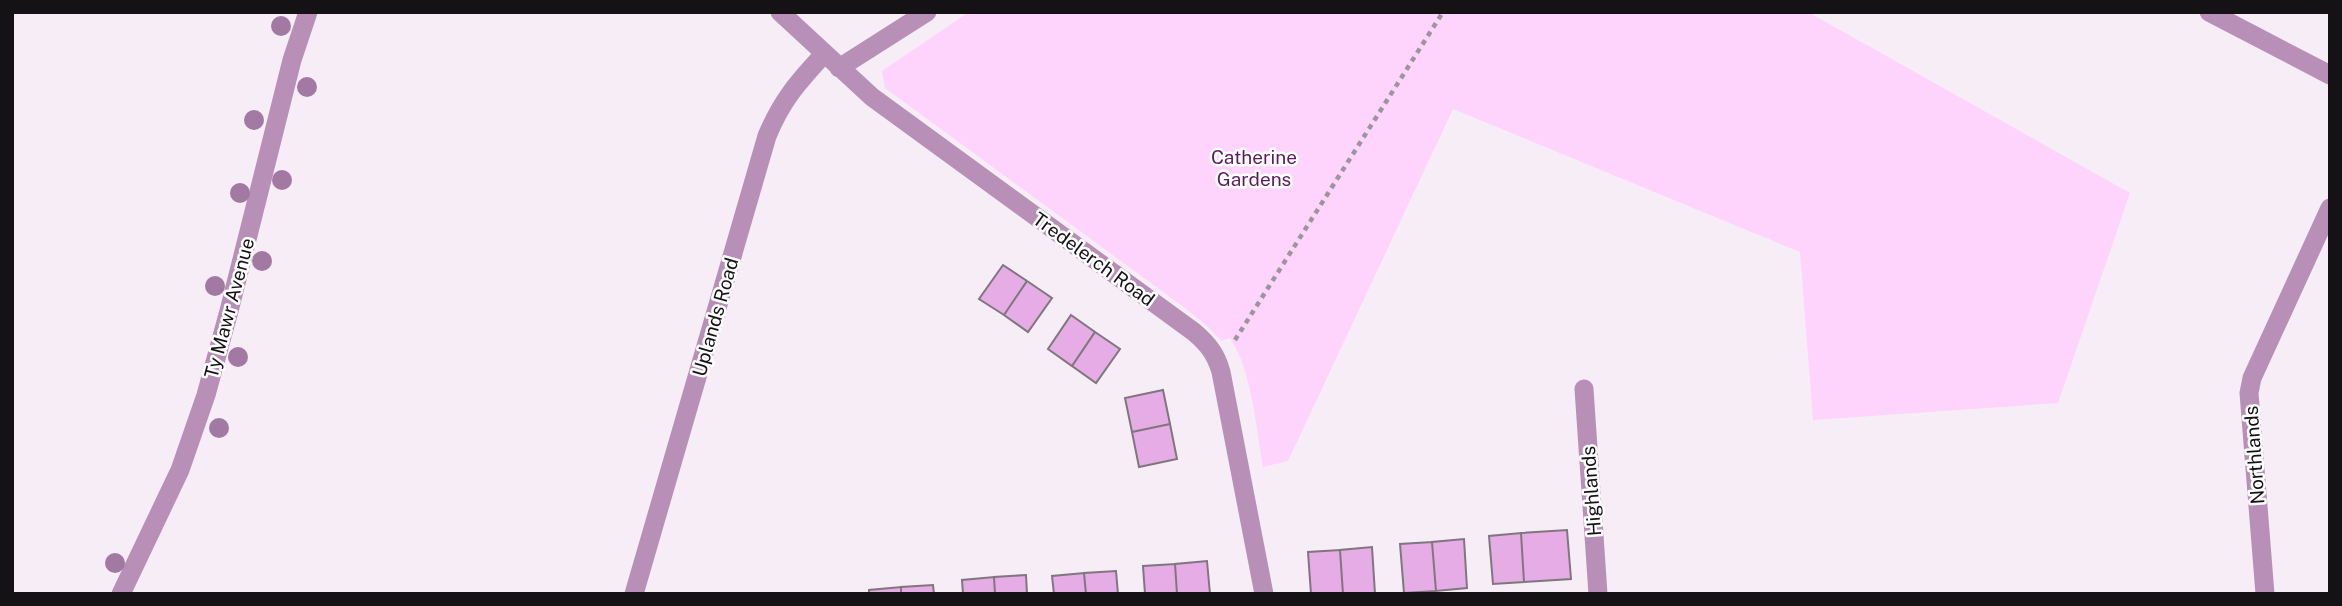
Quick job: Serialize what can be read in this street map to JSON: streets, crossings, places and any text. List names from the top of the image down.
{
  "streets": {
    "street": [
      "Tredelerch Road",
      "Ty Mawr Avenue",
      "Uplands Road",
      "Northlands",
      "Highlands"
    ]
  },
  "crossings": [
    ["Tredelerch Road", "Uplands Road"]
  ],
  "parks": ["Catherine Gardens"]
}
